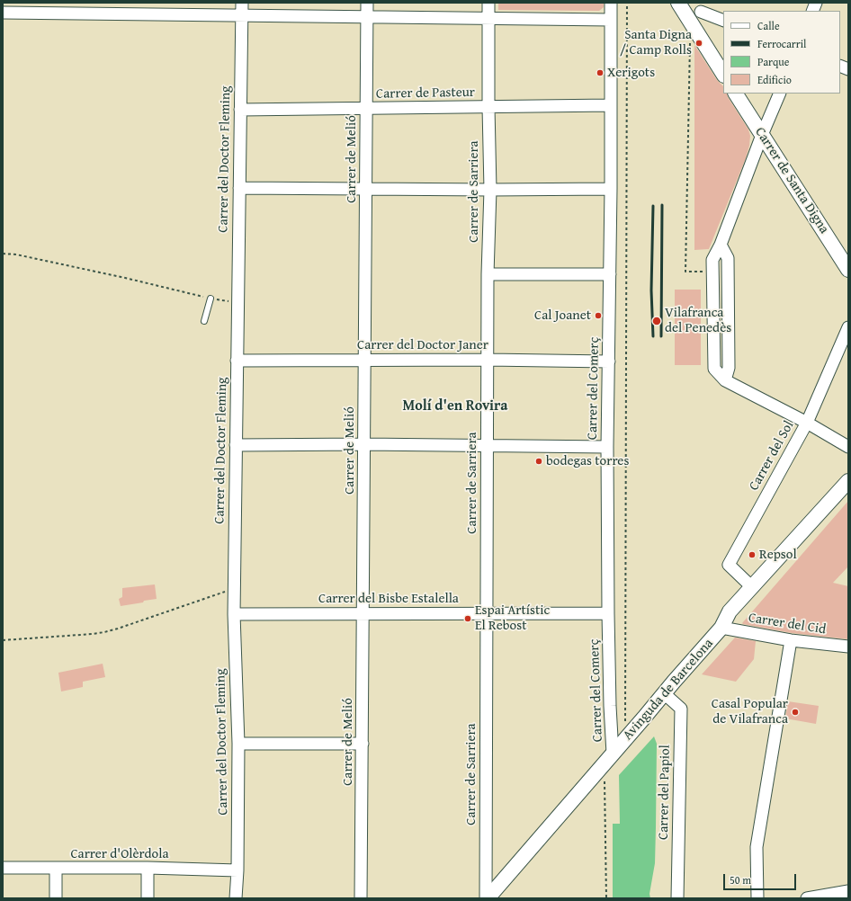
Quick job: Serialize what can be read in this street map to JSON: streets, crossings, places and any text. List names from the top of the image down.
{
  "streets": {
    "street": [
      "Carrer de Pasteur",
      "Carrer del Doctor Fleming",
      "Carrer de Melió",
      "Carrer de Santa Digna",
      "Carrer de Sarriera",
      "Carrer del Doctor Janer",
      "Carrer del Comerç",
      "Carrer del Sol",
      "Carrer del Bisbe Estalella",
      "Carrer del Cid",
      "Avinguda de Barcelona",
      "Carrer del Papiol",
      "Carrer d'Olèrdola"
    ]
  },
  "crossings": [
    ["Carrer de Pasteur", "Carrer del Doctor Fleming"],
    ["Carrer de Pasteur", "Carrer de Melió"],
    ["Carrer de Pasteur", "Carrer de Sarriera"],
    ["Carrer de Pasteur", "Carrer del Comerç"],
    ["Carrer del Doctor Fleming", "Carrer del Doctor Janer"],
    ["Carrer del Doctor Fleming", "Carrer del Bisbe Estalella"],
    ["Carrer del Doctor Fleming", "Carrer d'Olèrdola"],
    ["Carrer de Melió", "Carrer del Doctor Janer"],
    ["Carrer de Melió", "Carrer del Bisbe Estalella"],
    ["Carrer de Sarriera", "Carrer del Doctor Janer"],
    ["Carrer de Sarriera", "Carrer del Bisbe Estalella"],
    ["Carrer de Sarriera", "Avinguda de Barcelona"],
    ["Carrer del Doctor Janer", "Carrer del Comerç"],
    ["Carrer del Comerç", "Carrer del Bisbe Estalella"],
    ["Carrer del Comerç", "Avinguda de Barcelona"],
    ["Carrer del Sol", "Avinguda de Barcelona"],
    ["Carrer del Cid", "Avinguda de Barcelona"],
    ["Avinguda de Barcelona", "Carrer del Papiol"]
  ],
  "districts": ["Molí d'en Rovira"],
  "places": [
    "Santa Digna / Camp Rolls",
    "Xerigots",
    "Cal Joanet",
    "Vilafranca del Penedès",
    "bodegas torres",
    "Repsol",
    "Espai Artístic El Rebost",
    "Casal Popular de Vilafranca"
  ],
  "legend": [
    "Calle",
    "Ferrocarril",
    "Parque",
    "Edificio"
  ],
  "scale_bar": "50 m"
}
